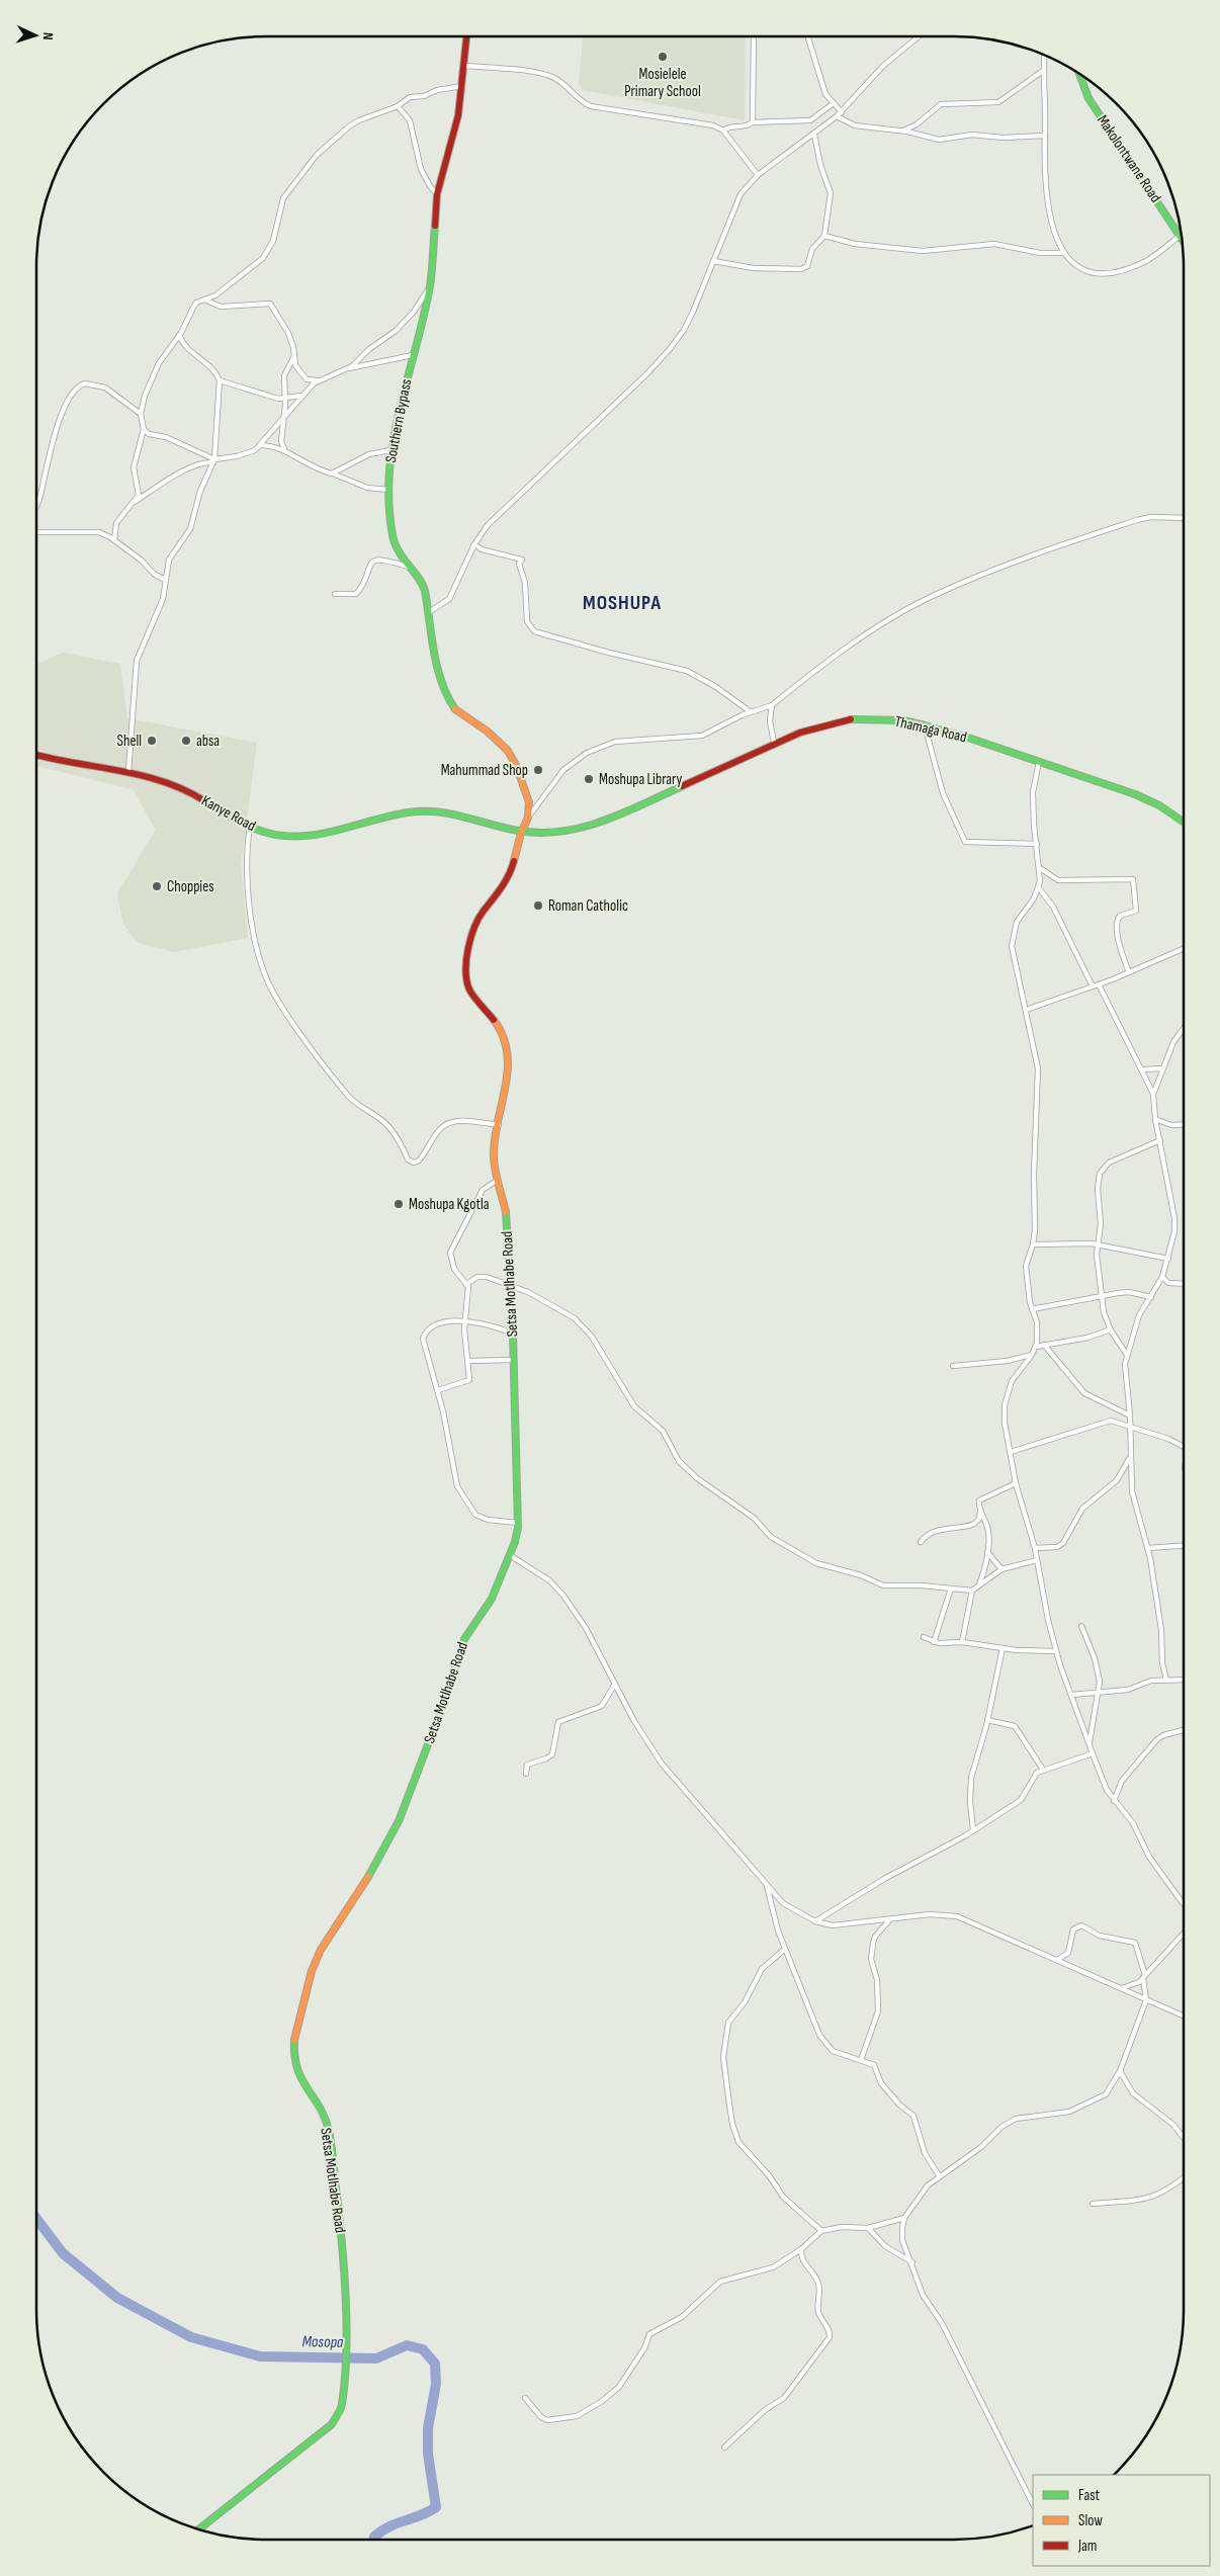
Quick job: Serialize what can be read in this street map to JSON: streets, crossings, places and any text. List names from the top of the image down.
{
  "streets": {
    "street": [
      "Makolontwane Road",
      "Southern Bypass",
      "Thamaga Road",
      "Kanye Road",
      "Setsa Motlhabe Road"
    ]
  },
  "crossings": [
    ["Thamaga Road", "Kanye Road"],
    ["Thamaga Road", "Setsa Motlhabe Road"],
    ["Kanye Road", "Setsa Motlhabe Road"]
  ],
  "districts": ["MOSHUPA"],
  "water": ["Mosopa"],
  "places": [
    "Mosielele Primary School",
    "Shell",
    "absa",
    "Mahummad Shop",
    "Moshupa Library",
    "Choppies",
    "Roman Catholic",
    "Moshupa Kgotla"
  ],
  "legend": ["Fast", "Slow", "Jam"],
  "north": "right"
}
